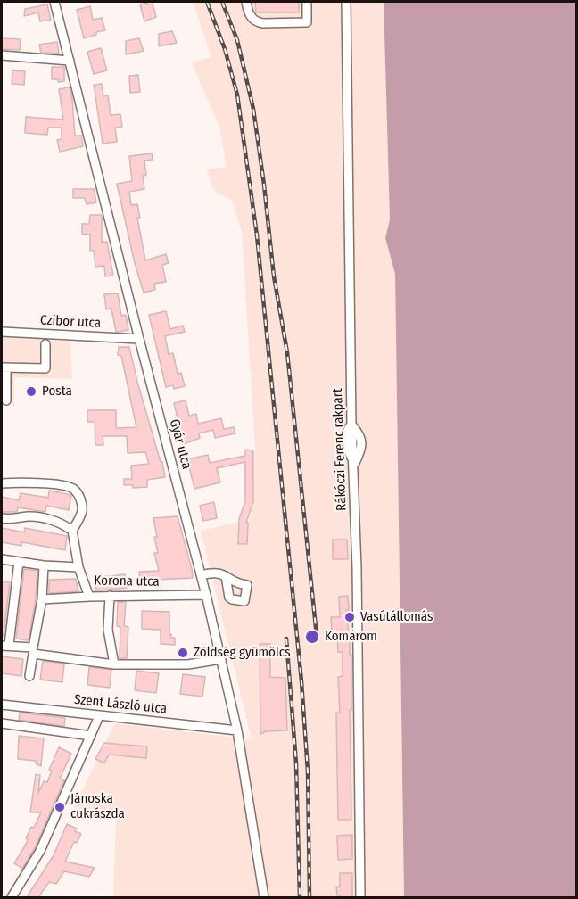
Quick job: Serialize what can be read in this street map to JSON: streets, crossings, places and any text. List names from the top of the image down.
{
  "streets": {
    "street": [
      "Czibor utca",
      "Gyár utca",
      "Rákóczi Ferenc rakpart",
      "Korona utca",
      "Szent László utca"
    ]
  },
  "crossings": [
    ["Czibor utca", "Gyár utca"],
    ["Gyár utca", "Korona utca"],
    ["Gyár utca", "Szent László utca"]
  ],
  "places": [
    "Posta",
    "Vasútállomás",
    "Komárom",
    "Zöldség gyümölcs",
    "Jánoska cukrászda"
  ]
}
